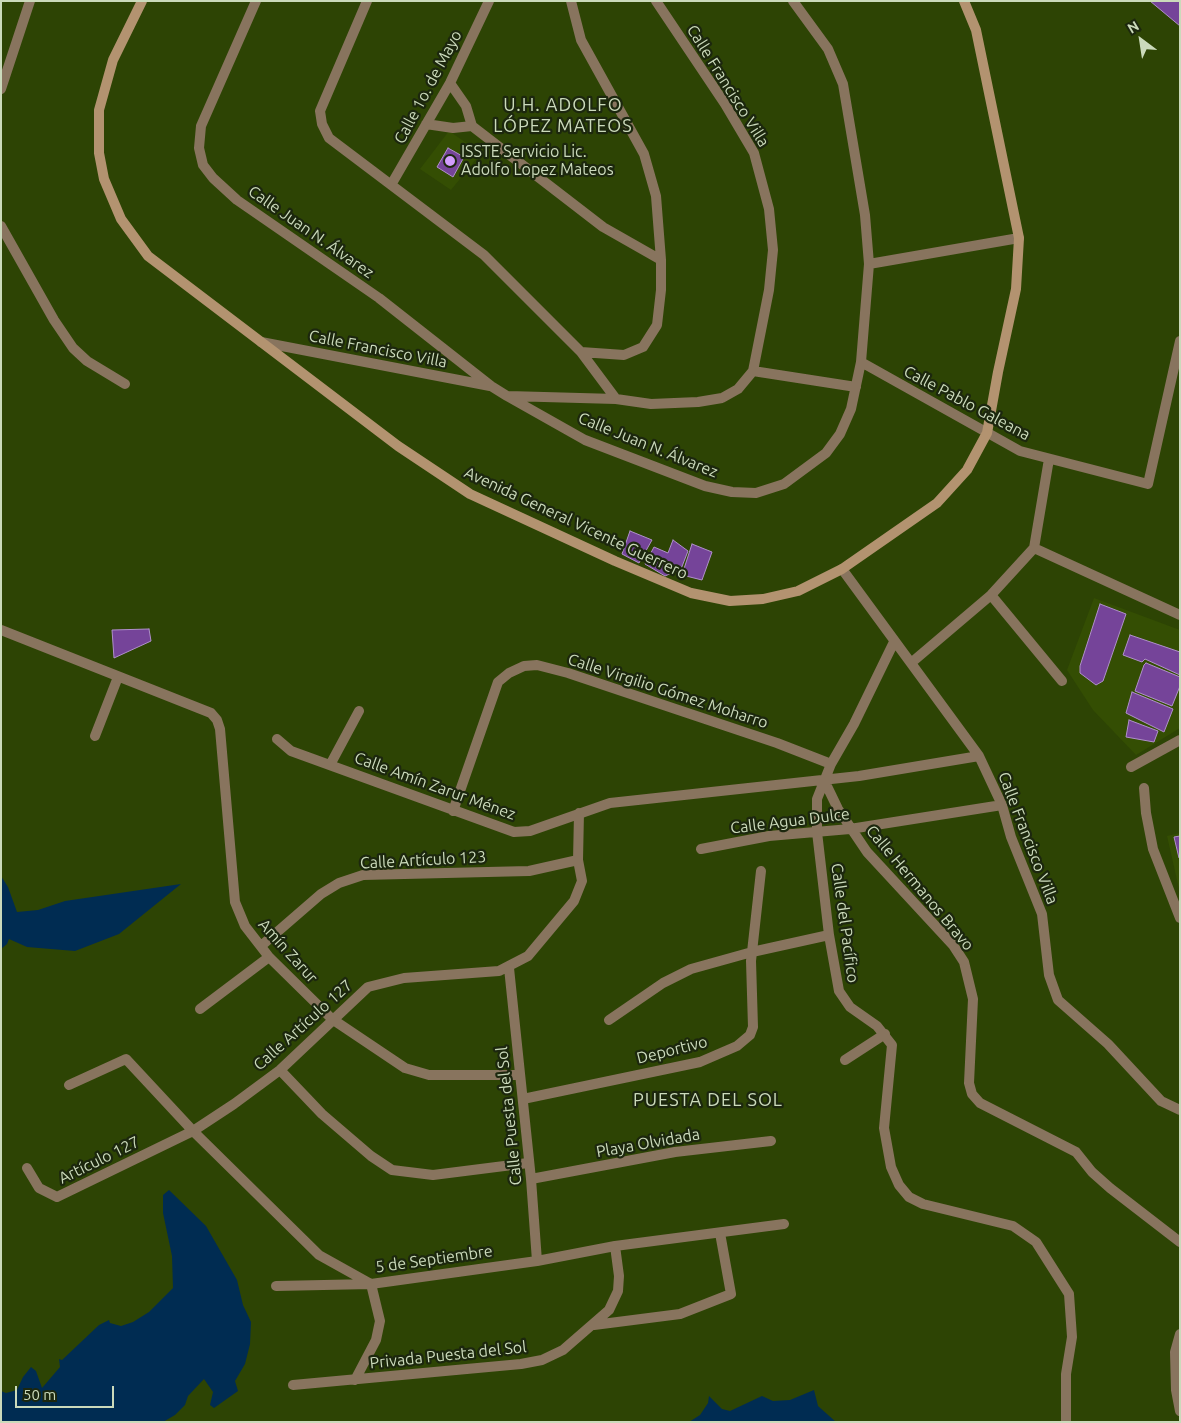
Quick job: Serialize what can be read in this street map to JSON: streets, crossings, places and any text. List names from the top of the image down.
{
  "streets": {
    "street": [
      "Calle Francisco Villa",
      "Calle 1o. de Mayo",
      "Calle Juan N. Álvarez",
      "Calle Pablo Galeana",
      "Avenida General Vicente Guerrero",
      "Calle Virgilio Gómez Moharro",
      "Calle Amín Zarur Ménez",
      "Calle Agua Dulce",
      "Calle Artículo 123",
      "Calle Hermanos Bravo",
      "Calle del Pacífico",
      "Amín Zarur",
      "Calle Artículo 127",
      "Deportivo",
      "Calle Puesta del Sol",
      "Playa Olvidada",
      "Artículo 127",
      "5 de Septiembre",
      "Privada Puesta del Sol"
    ]
  },
  "crossings": [
    ["Calle Francisco Villa", "Calle Juan N. Álvarez"],
    ["Calle Francisco Villa", "Avenida General Vicente Guerrero"],
    ["Calle Francisco Villa", "Calle Amín Zarur Ménez"],
    ["Calle Francisco Villa", "Calle Agua Dulce"],
    ["Calle Francisco Villa", "Calle del Pacífico"],
    ["Calle Juan N. Álvarez", "Calle Pablo Galeana"],
    ["Calle Pablo Galeana", "Avenida General Vicente Guerrero"],
    ["Calle Virgilio Gómez Moharro", "Calle Amín Zarur Ménez"],
    ["Calle Virgilio Gómez Moharro", "Calle del Pacífico"],
    ["Calle Amín Zarur Ménez", "Calle Hermanos Bravo"],
    ["Calle Amín Zarur Ménez", "Calle del Pacífico"],
    ["Calle Agua Dulce", "Calle Hermanos Bravo"],
    ["Calle Agua Dulce", "Calle del Pacífico"],
    ["Calle Artículo 123", "Amín Zarur"],
    ["Calle Artículo 123", "Calle Artículo 127"],
    ["Calle Hermanos Bravo", "Calle del Pacífico"],
    ["Amín Zarur", "Calle Artículo 127"],
    ["Amín Zarur", "Calle Puesta del Sol"],
    ["Calle Artículo 127", "Calle Puesta del Sol"],
    ["Calle Artículo 127", "Artículo 127"],
    ["Calle Artículo 127", "5 de Septiembre"],
    ["Deportivo", "Calle Puesta del Sol"],
    ["Calle Puesta del Sol", "Playa Olvidada"],
    ["Calle Puesta del Sol", "5 de Septiembre"],
    ["Artículo 127", "5 de Septiembre"]
  ],
  "districts": ["U.H. ADOLFO LÓPEZ MATEOS", "PUESTA DEL SOL"],
  "places": ["ISSTE Servicio Lic. Adolfo Lopez Mateos"],
  "scale_bar": "50 m",
  "north": "top left"
}
